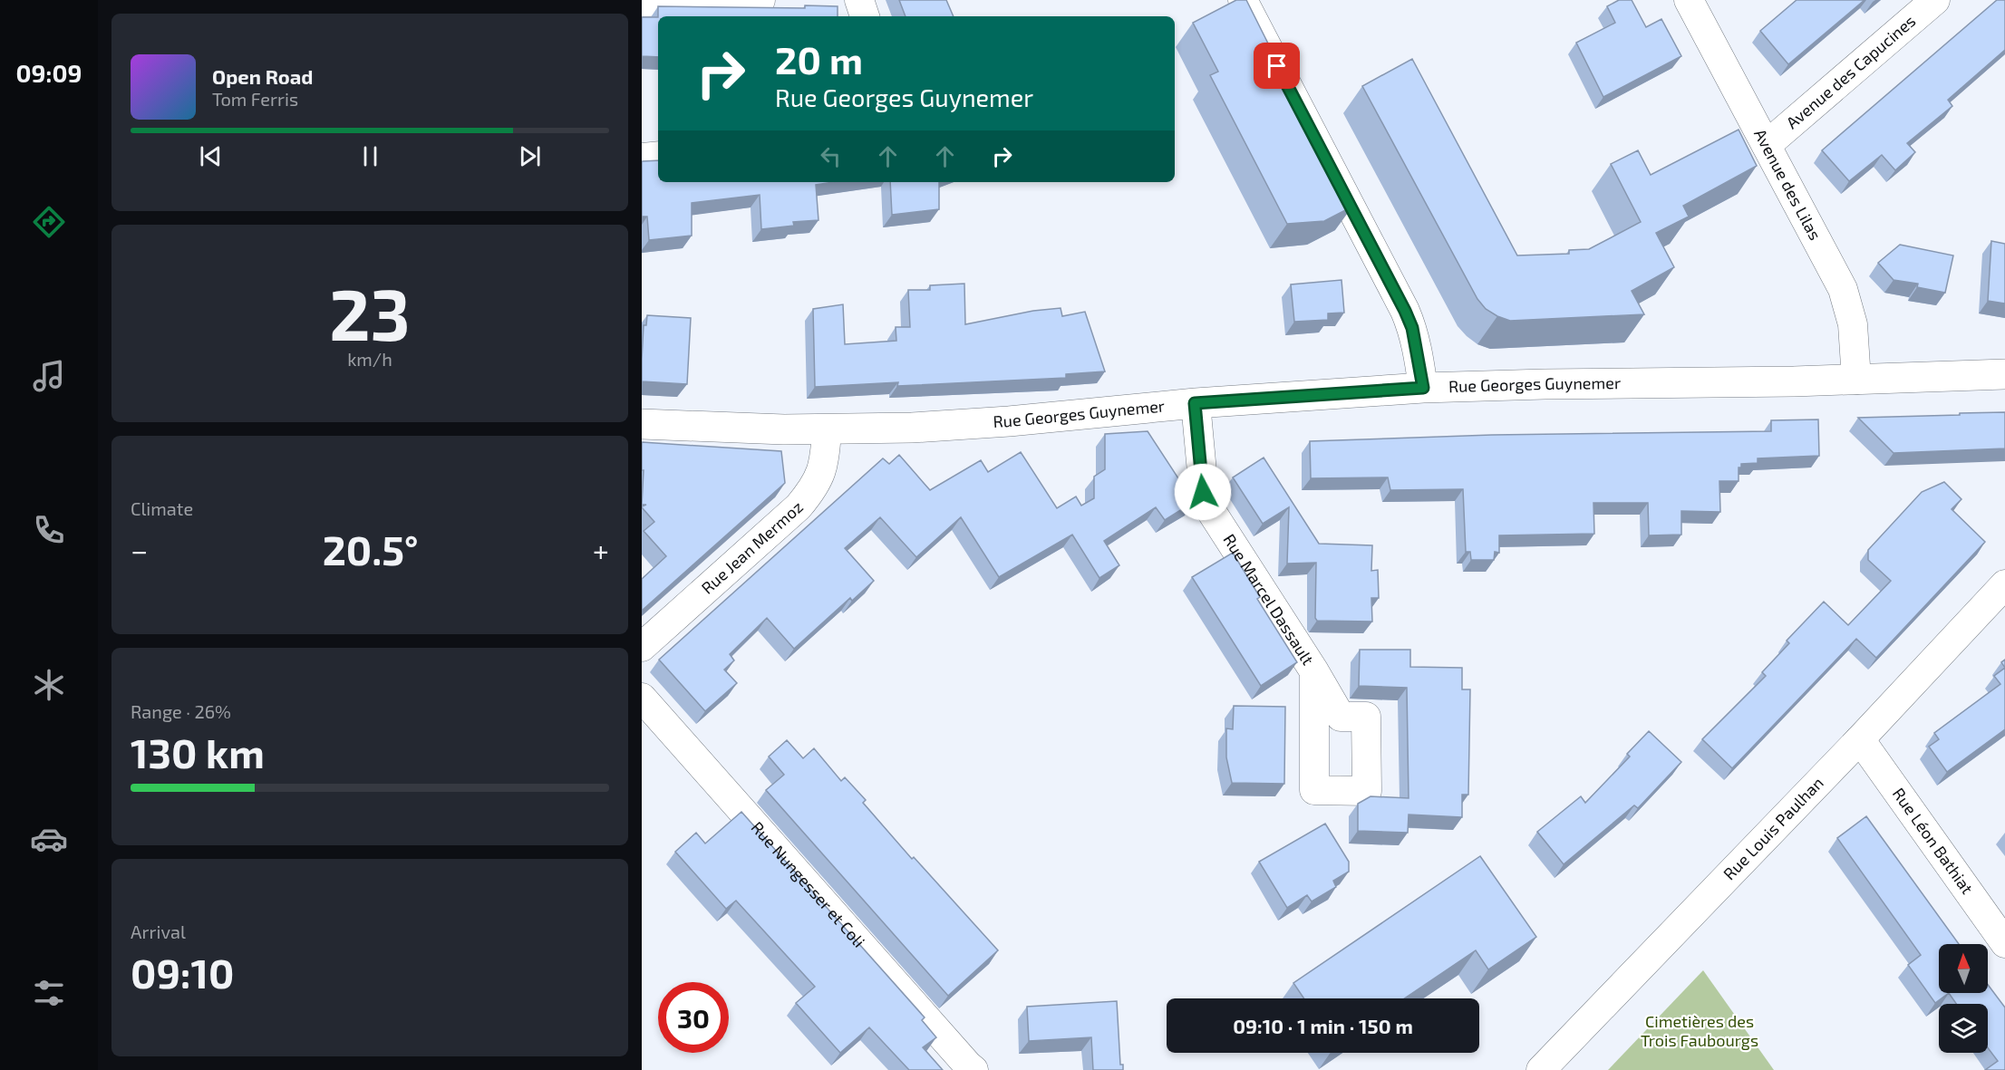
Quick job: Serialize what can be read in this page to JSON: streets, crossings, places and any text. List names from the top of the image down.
{
  "streets": {
    "main road": ["Rue Georges Guynemer"],
    "street": [
      "Avenue des Capucines",
      "Avenue des Lilas",
      "Rue Jean Mermoz",
      "Rue Marcel Dassault",
      "Rue Louis Paulhan",
      "Rue Léon Bathiat",
      "Rue Nungesser et Coli"
    ]
  },
  "crossings": [
    ["Avenue des Capucines", "Avenue des Lilas"],
    ["Avenue des Lilas", "Rue Georges Guynemer"],
    ["Rue Georges Guynemer", "Rue Jean Mermoz"],
    ["Rue Georges Guynemer", "Rue Marcel Dassault"],
    ["Rue Louis Paulhan", "Rue Léon Bathiat"]
  ],
  "parks": ["Cimetières des Trois Faubourgs"],
  "north": "top",
  "page": {
    "tabs": "09:09",
    "turn": ["20 m", "Rue Georges Guynemer"],
    "song": ["Open Road", "Tom Ferris"],
    "tile": [
      ["23", "km/h"],
      "Climate",
      ["Range · 26%", "130 km"],
      ["Arrival", "09:10"]
    ],
    "heat": ["−", "20.5°", "+"],
    "limit": "30",
    "trip": "09:10 · 1 min · 150 m"
  }
}
